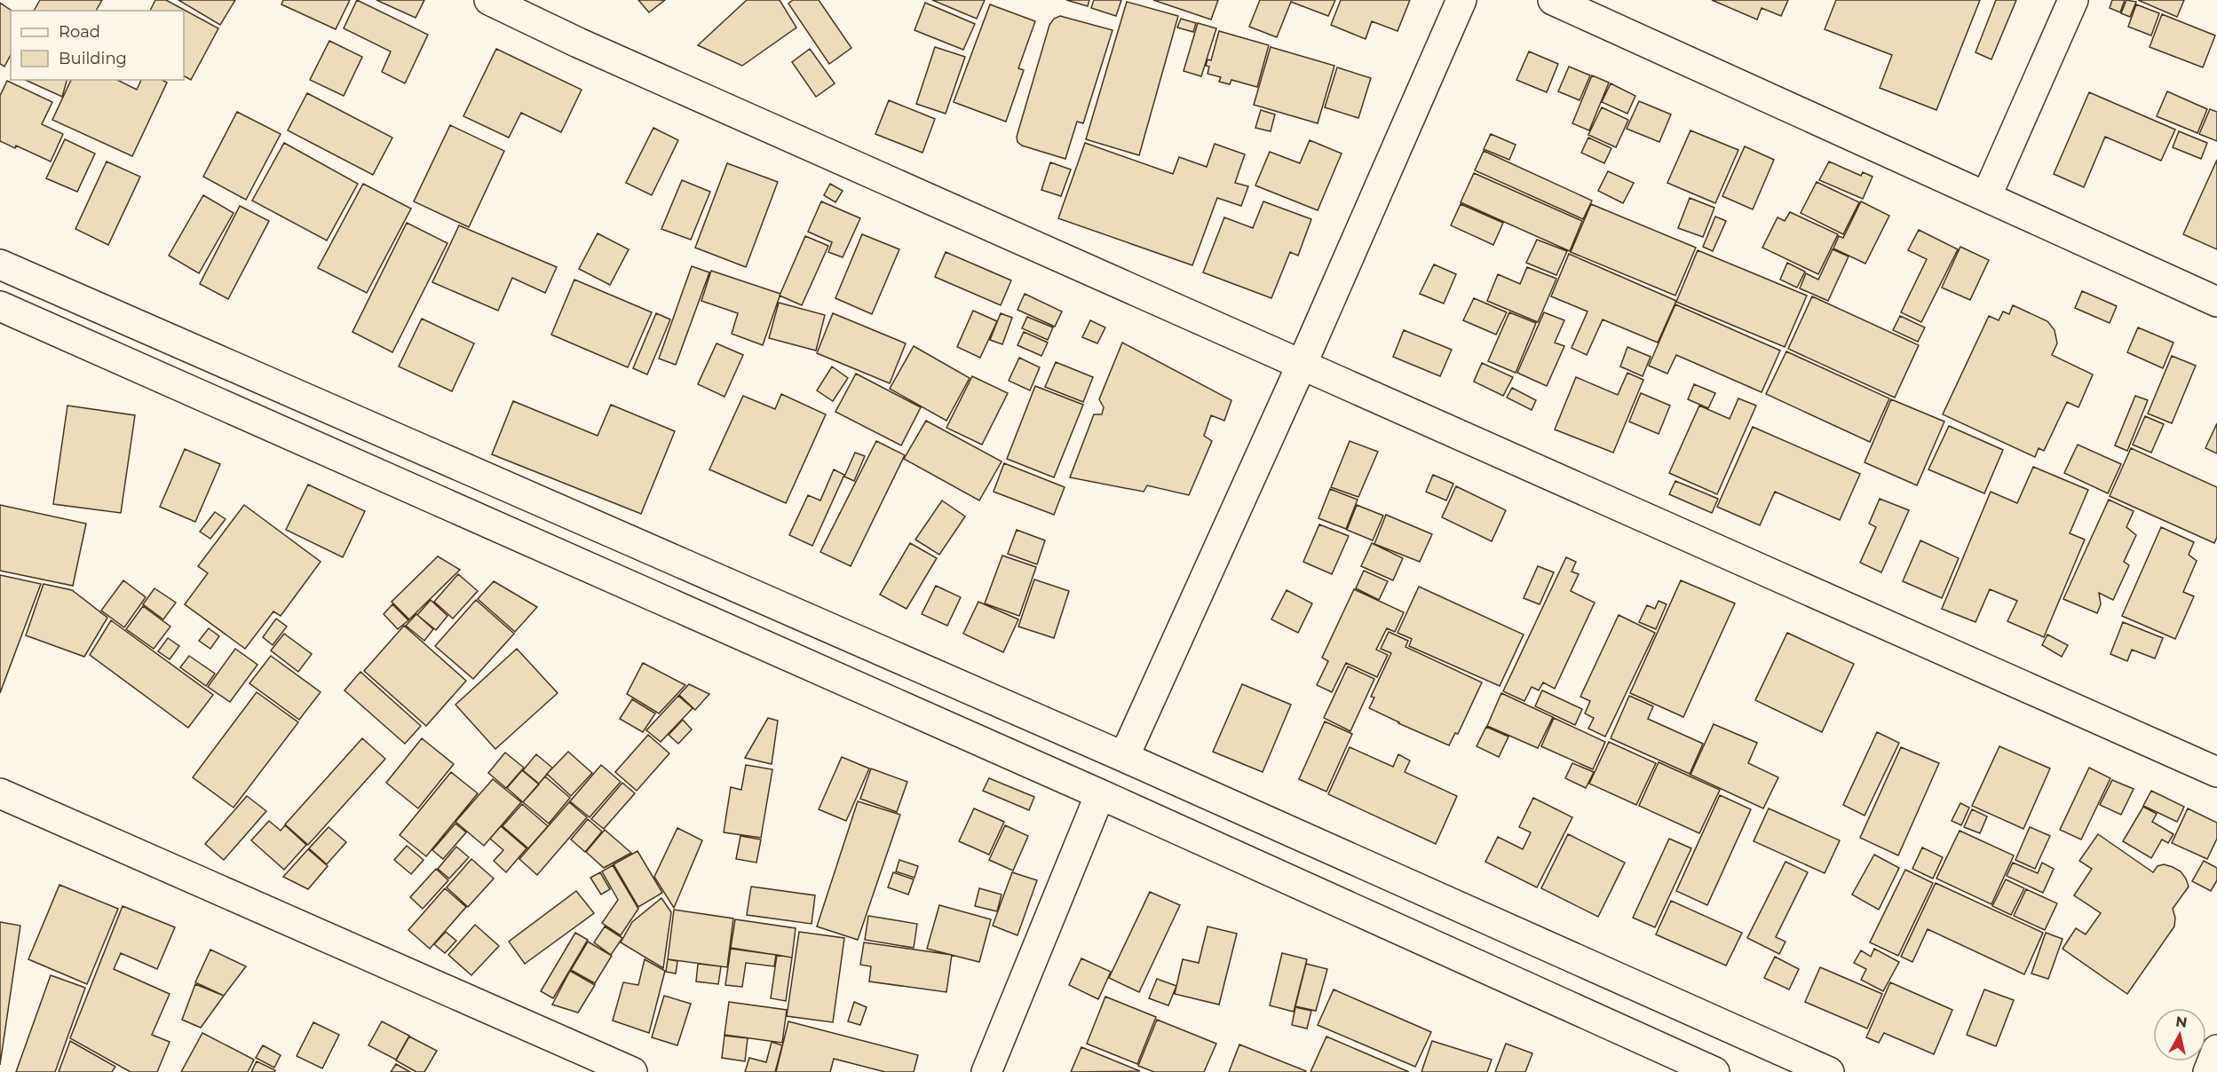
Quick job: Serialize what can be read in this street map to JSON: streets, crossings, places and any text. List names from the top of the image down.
{
  "legend": ["Road", "Building"],
  "north": "top"
}
